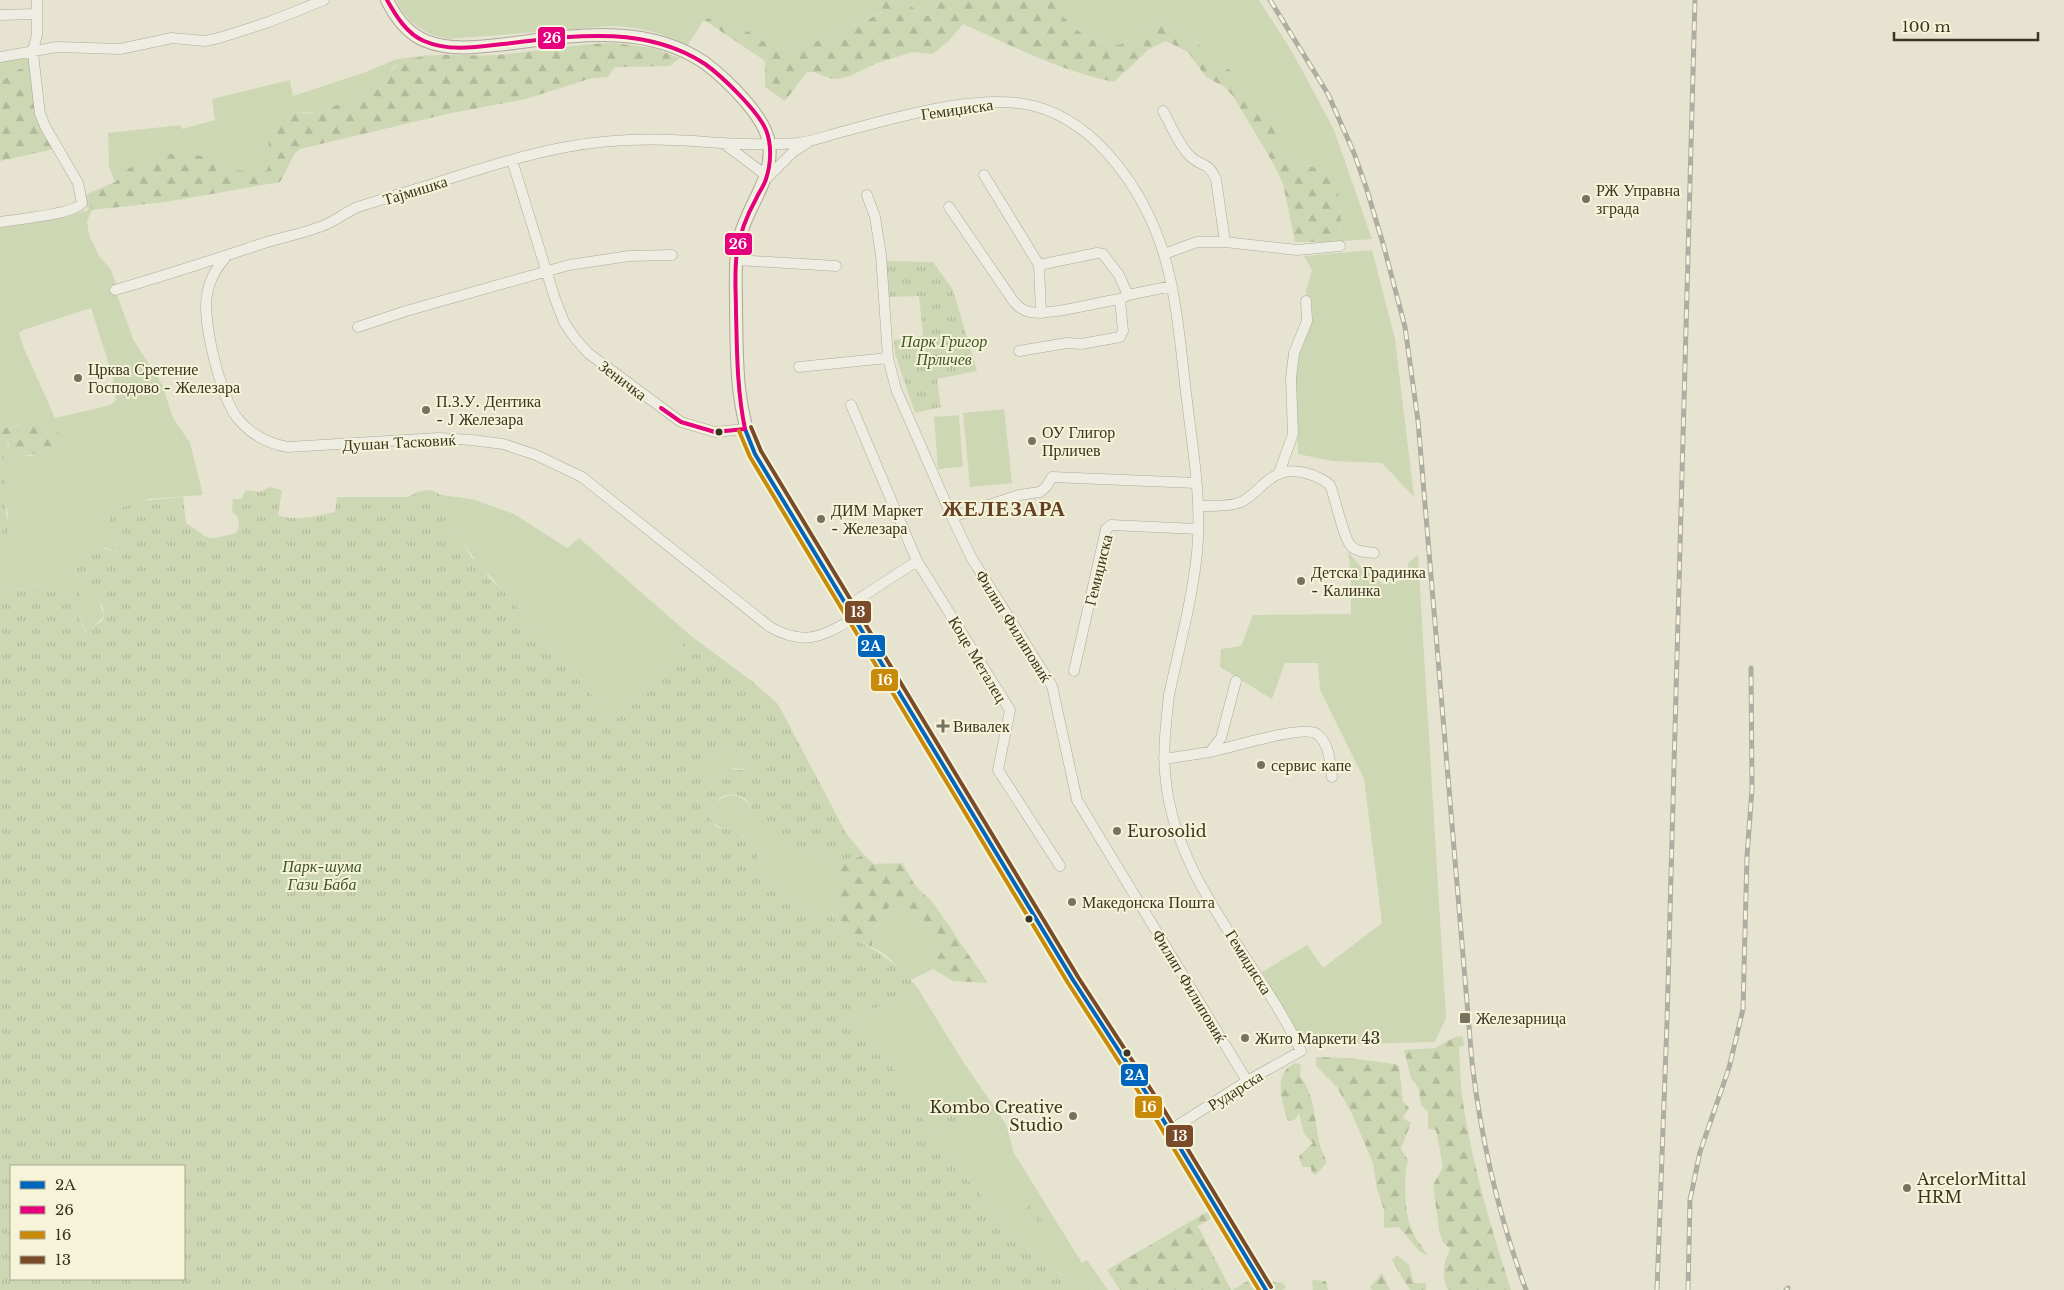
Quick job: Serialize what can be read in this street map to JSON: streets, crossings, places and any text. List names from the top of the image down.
{
  "streets": {
    "street": [
      "Гемиџиска",
      "Тајмишка",
      "Зеничка",
      "Душан Тасковиќ",
      "Филип Филиповиќ",
      "Коце Металец",
      "Рударска"
    ]
  },
  "crossings": [
    ["Гемиџиска", "Тајмишка"],
    ["Гемиџиска", "Рударска"],
    ["Тајмишка", "Зеничка"],
    ["Тајмишка", "Душан Тасковиќ"],
    ["Филип Филиповиќ", "Рударска"]
  ],
  "districts": ["ЖЕЛЕЗАРА"],
  "parks": ["Парк Григор Прличев", "Парк-шума Гази Баба"],
  "places": {
    "other": [
      "РЖ Управна зграда",
      "Црква Сретение Господово - Железара",
      "П.З.У. Дентика - Ј Железара",
      "ОУ Глигор Прличев",
      "ДИМ Маркет - Железара",
      "Детска Градинка - Калинка",
      "сервис капе",
      "Eurosolid",
      "Македонска Пошта",
      "Жито Маркети 43",
      "Kombo Creative Studio",
      "ArcelorMittal HRM"
    ],
    "health": ["Вивалек"],
    "transit": ["Железарница"]
  },
  "lines": [
    "transit line 26",
    "transit line 13",
    "transit line 2A",
    "transit line 16"
  ],
  "legend": [
    "2A",
    "26",
    "16",
    "13"
  ],
  "scale_bar": "100 m"
}
